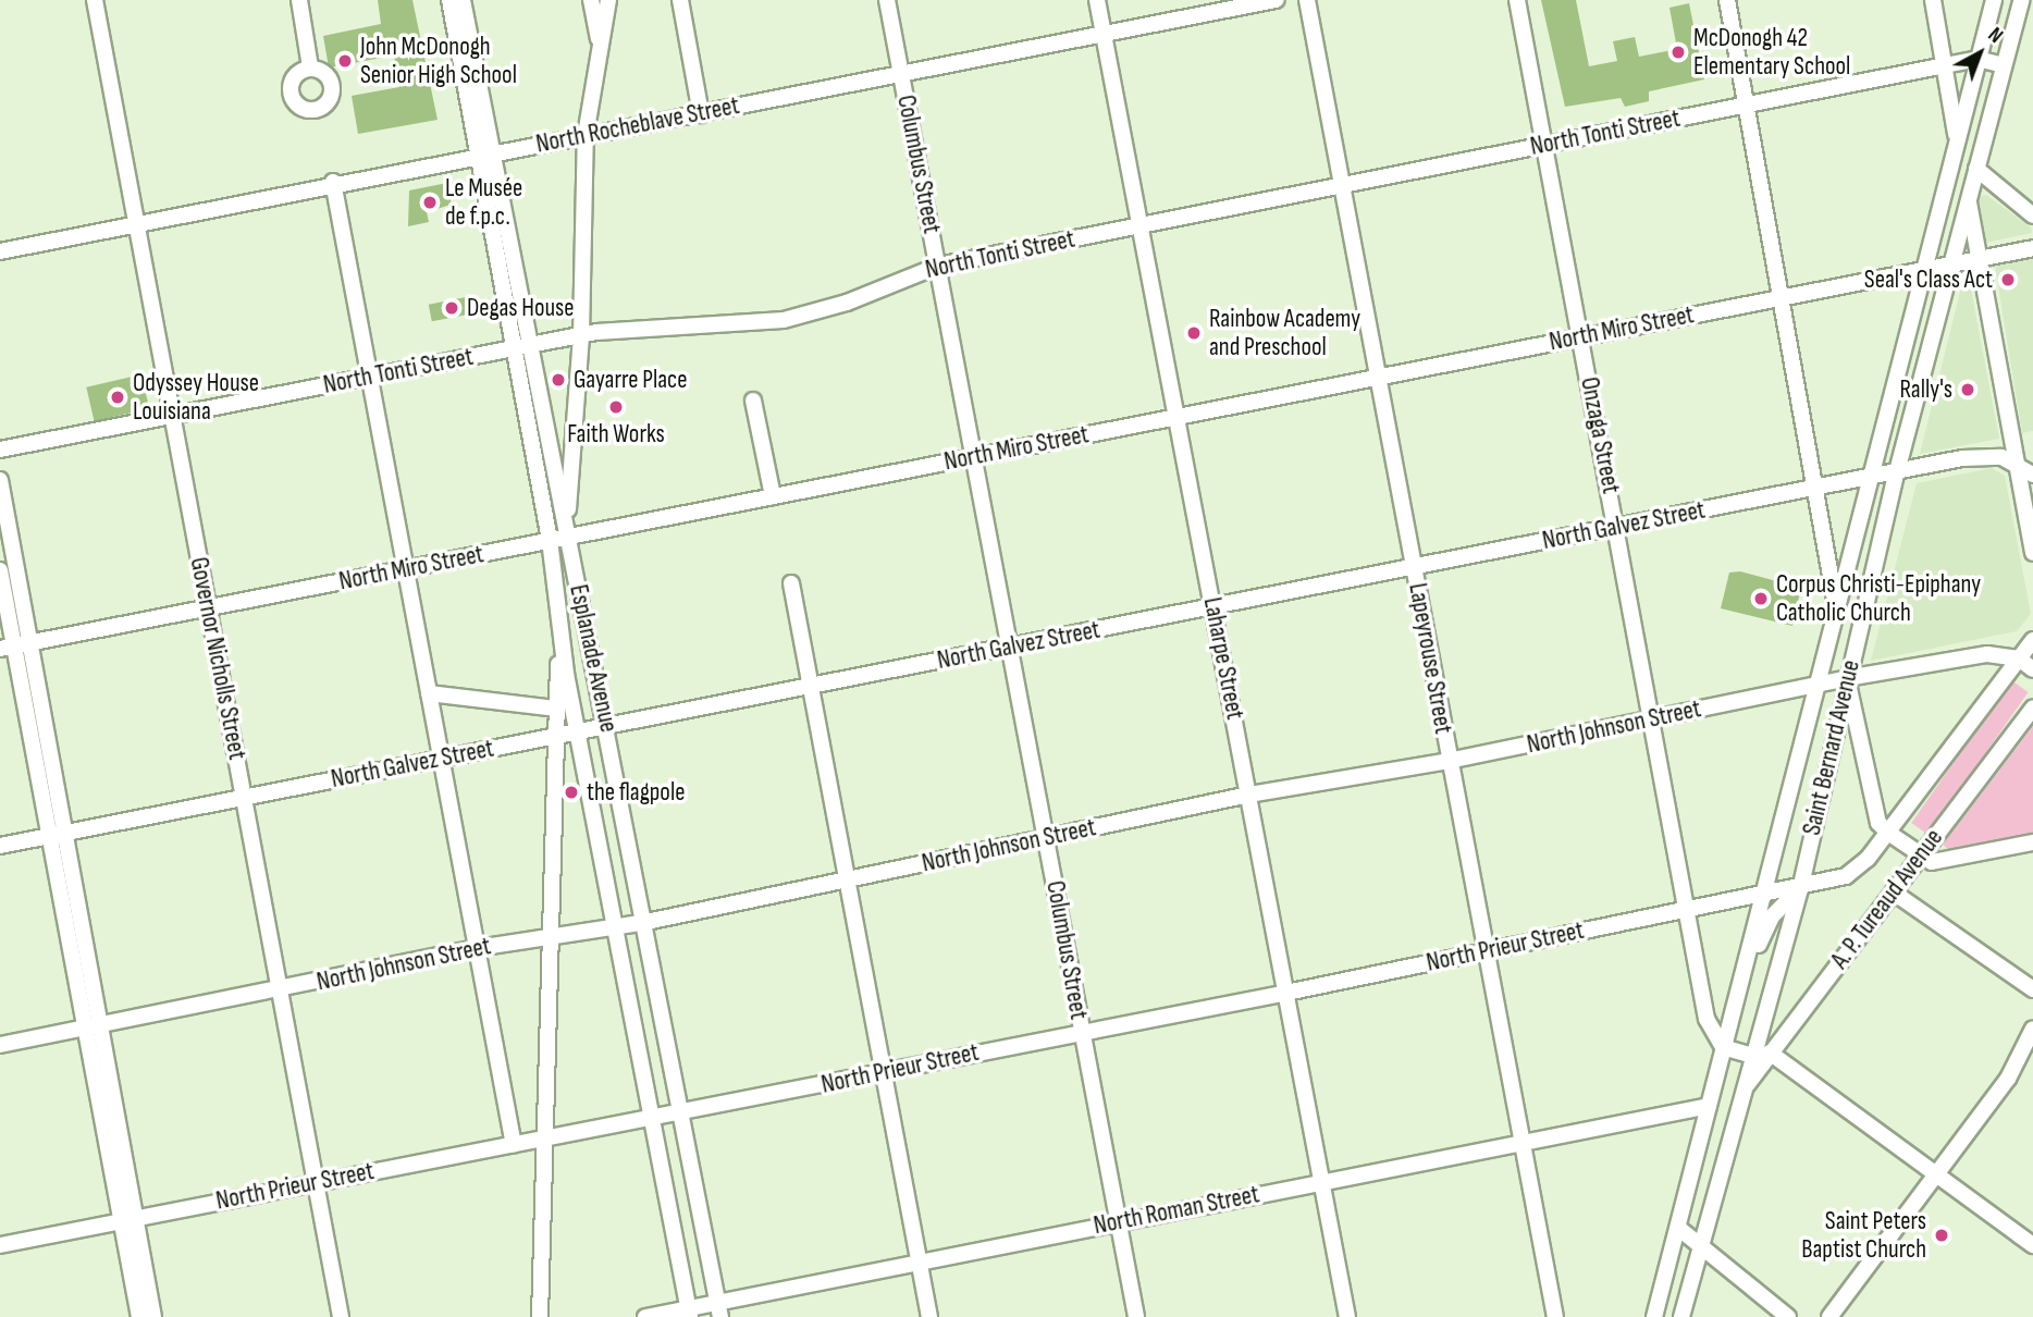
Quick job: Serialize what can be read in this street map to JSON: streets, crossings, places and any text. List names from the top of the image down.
{
  "streets": {
    "street": [
      "North Rocheblave Street",
      "North Tonti Street",
      "Columbus Street",
      "North Miro Street",
      "Onzaga Street",
      "North Galvez Street",
      "Governor Nicholls Street",
      "Esplanade Avenue",
      "Laharpe Street",
      "Lapeyrouse Street",
      "North Johnson Street",
      "Saint Bernard Avenue",
      "A. P. Tureaud Avenue",
      "North Prieur Street",
      "North Roman Street"
    ]
  },
  "crossings": [
    ["North Rocheblave Street", "Columbus Street"],
    ["North Rocheblave Street", "Governor Nicholls Street"],
    ["North Rocheblave Street", "Esplanade Avenue"],
    ["North Rocheblave Street", "Laharpe Street"],
    ["North Tonti Street", "Columbus Street"],
    ["North Tonti Street", "Onzaga Street"],
    ["North Tonti Street", "Governor Nicholls Street"],
    ["North Tonti Street", "Esplanade Avenue"],
    ["North Tonti Street", "Laharpe Street"],
    ["North Tonti Street", "Lapeyrouse Street"],
    ["North Tonti Street", "Saint Bernard Avenue"],
    ["Columbus Street", "North Miro Street"],
    ["Columbus Street", "North Galvez Street"],
    ["Columbus Street", "North Johnson Street"],
    ["Columbus Street", "North Prieur Street"],
    ["Columbus Street", "North Roman Street"],
    ["North Miro Street", "Onzaga Street"],
    ["North Miro Street", "Governor Nicholls Street"],
    ["North Miro Street", "Esplanade Avenue"],
    ["North Miro Street", "Laharpe Street"],
    ["North Miro Street", "Lapeyrouse Street"],
    ["North Miro Street", "Saint Bernard Avenue"],
    ["Onzaga Street", "North Galvez Street"],
    ["Onzaga Street", "North Johnson Street"],
    ["Onzaga Street", "Saint Bernard Avenue"],
    ["Onzaga Street", "North Prieur Street"],
    ["North Galvez Street", "Governor Nicholls Street"],
    ["North Galvez Street", "Esplanade Avenue"],
    ["North Galvez Street", "Laharpe Street"],
    ["North Galvez Street", "Lapeyrouse Street"],
    ["North Galvez Street", "Saint Bernard Avenue"],
    ["Governor Nicholls Street", "North Johnson Street"],
    ["Governor Nicholls Street", "North Prieur Street"],
    ["Esplanade Avenue", "North Johnson Street"],
    ["Esplanade Avenue", "North Prieur Street"],
    ["Esplanade Avenue", "North Roman Street"],
    ["Laharpe Street", "North Johnson Street"],
    ["Laharpe Street", "North Prieur Street"],
    ["Laharpe Street", "North Roman Street"],
    ["Lapeyrouse Street", "North Johnson Street"],
    ["Lapeyrouse Street", "North Prieur Street"],
    ["Lapeyrouse Street", "North Roman Street"],
    ["North Johnson Street", "Saint Bernard Avenue"],
    ["North Johnson Street", "A. P. Tureaud Avenue"],
    ["Saint Bernard Avenue", "A. P. Tureaud Avenue"],
    ["Saint Bernard Avenue", "North Prieur Street"],
    ["Saint Bernard Avenue", "North Roman Street"],
    ["A. P. Tureaud Avenue", "North Prieur Street"]
  ],
  "places": [
    "McDonogh 42 Elementary School",
    "John McDonogh Senior High School",
    "Le Musée de f.p.c.",
    "Seal's Class Act",
    "Degas House",
    "Rainbow Academy and Preschool",
    "Gayarre Place",
    "Rally's",
    "Odyssey House Louisiana",
    "Faith Works",
    "Corpus Christi-Epiphany Catholic Church",
    "the flagpole",
    "Saint Peters Baptist Church"
  ],
  "north": "top right"
}
